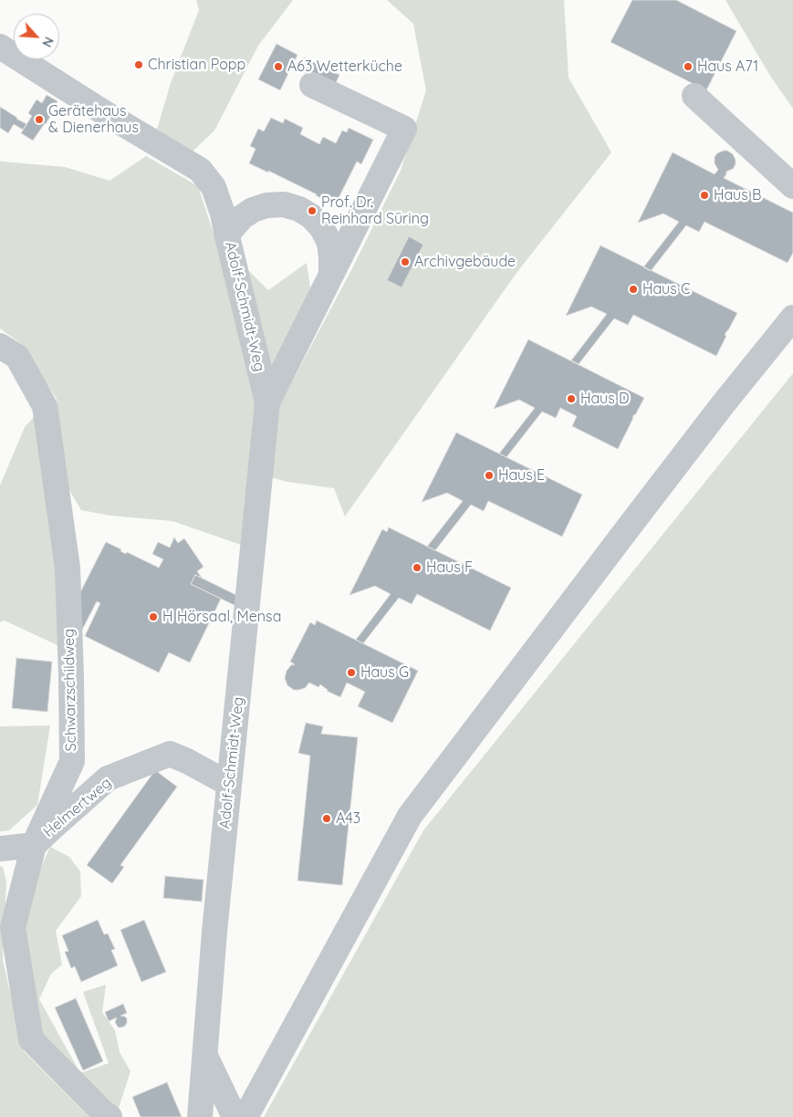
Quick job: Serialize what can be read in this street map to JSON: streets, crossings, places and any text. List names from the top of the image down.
{
  "streets": {
    "lane": ["Adolf-Schmidt-Weg", "Schwarzschildweg", "Helmertweg"]
  },
  "crossings": [
    ["Adolf-Schmidt-Weg", "Helmertweg"],
    ["Schwarzschildweg", "Helmertweg"]
  ],
  "places": [
    "Christian Popp",
    "A63 Wetterküche",
    "Haus A71",
    "Gerätehaus & Dienerhaus",
    "Haus B",
    "Prof. Dr. Reinhard Süring",
    "Archivgebäude",
    "Haus C",
    "Haus D",
    "Haus E",
    "Haus F",
    "H Hörsaal, Mensa",
    "Haus G",
    "A43"
  ],
  "north": "bottom right"
}
